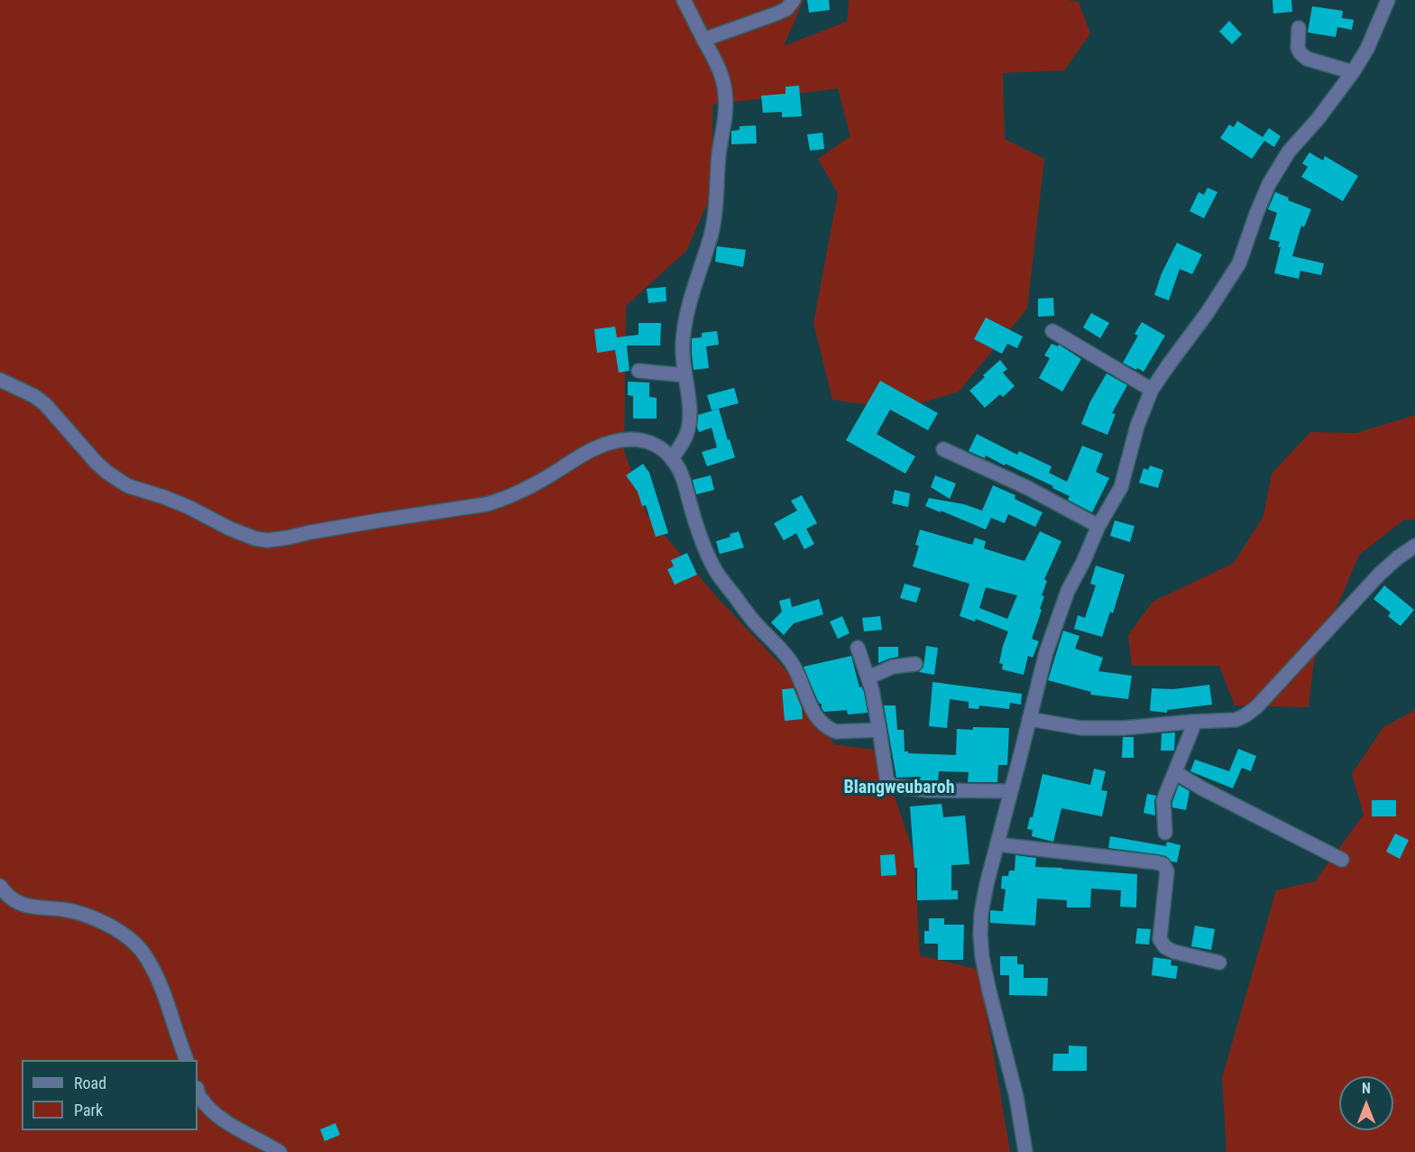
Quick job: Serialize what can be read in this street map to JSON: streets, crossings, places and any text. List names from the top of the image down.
{
  "districts": ["Blangweubaroh"],
  "legend": ["Road", "Park"],
  "north": "top"
}
